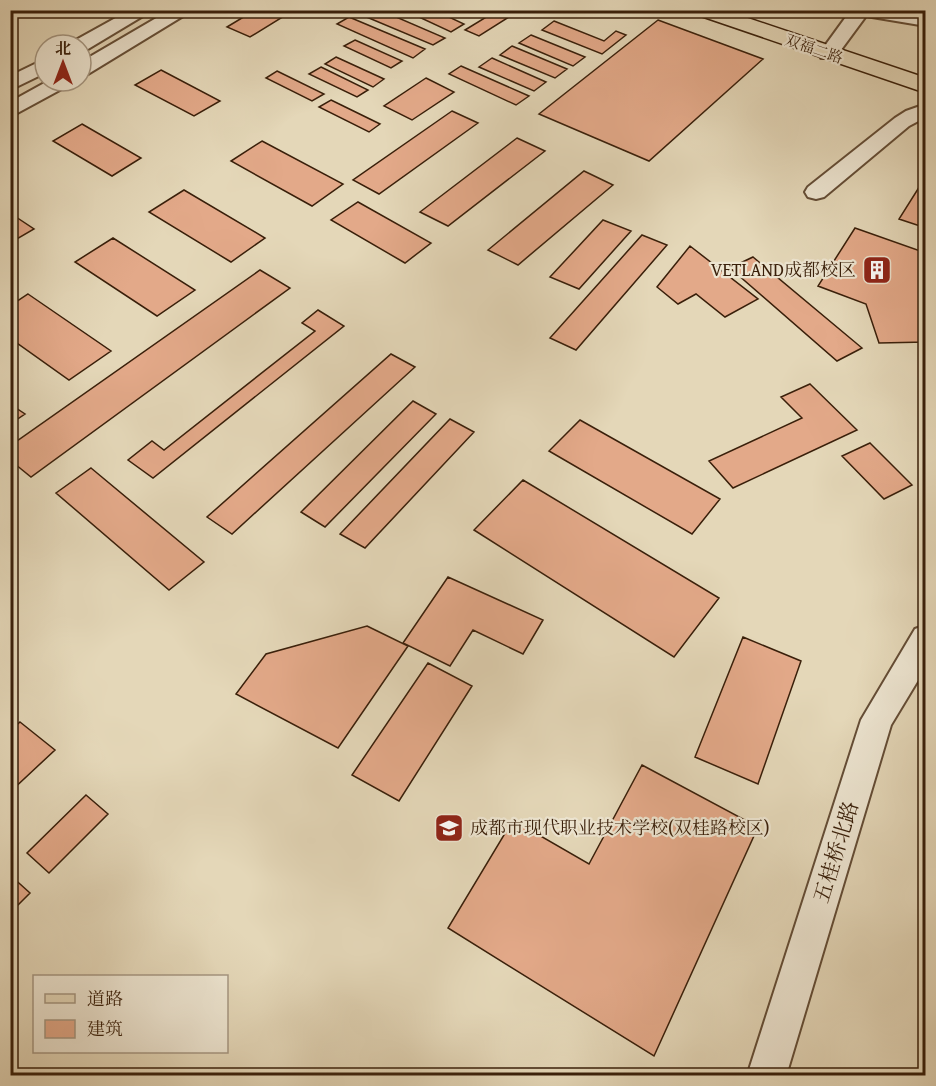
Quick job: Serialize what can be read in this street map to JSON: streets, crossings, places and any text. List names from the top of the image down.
{
  "streets": {
    "main road": ["双福二路"],
    "street": ["五桂桥北路"]
  },
  "places": {
    "building": ["VETLAND成都校区"],
    "school or university": ["成都市现代职业技术学校(双桂路校区)"]
  },
  "legend": ["道路", "建筑"],
  "north": "top"
}
